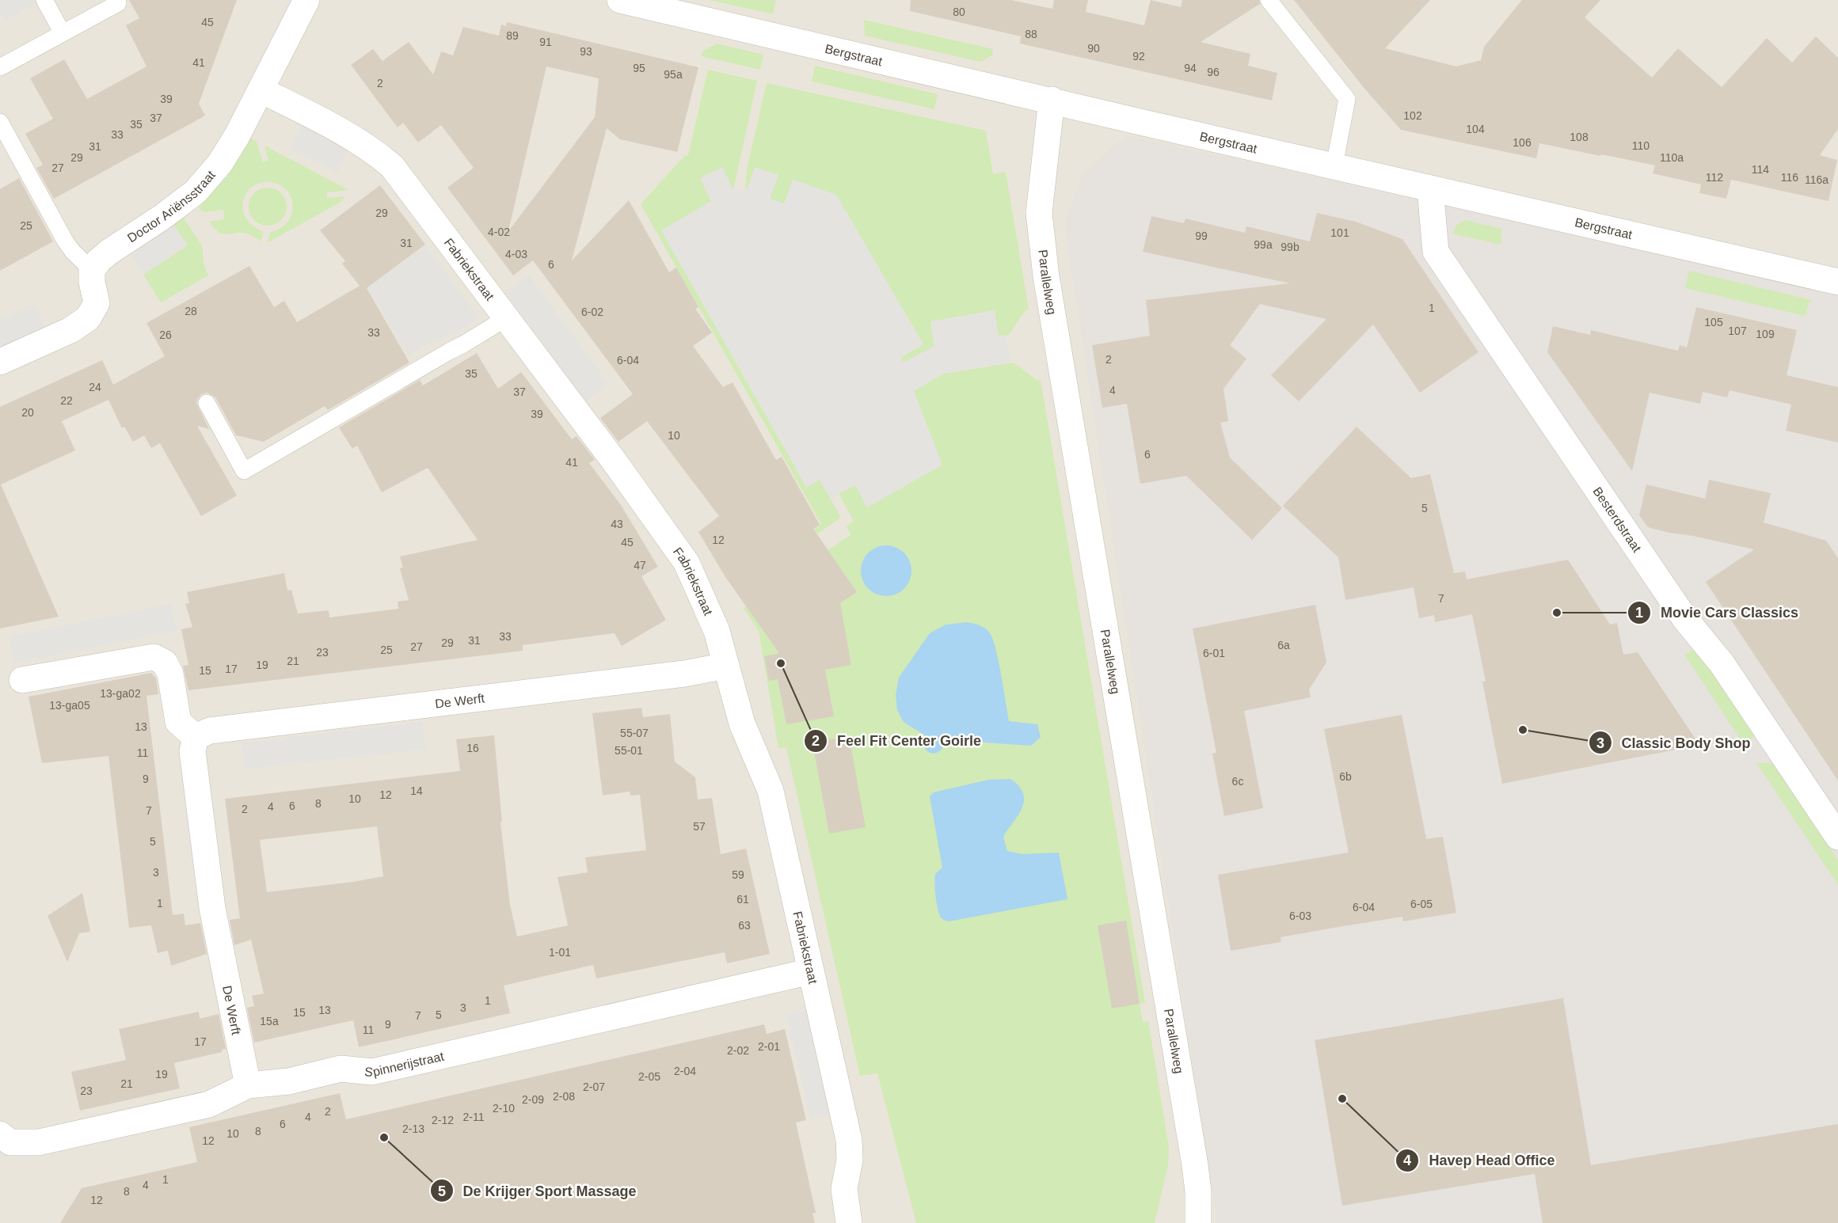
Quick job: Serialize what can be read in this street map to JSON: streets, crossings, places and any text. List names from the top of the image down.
{
  "streets": {
    "street": [
      "Bergstraat",
      "Doctor Ariënsstraat",
      "Fabriekstraat",
      "Parallelweg",
      "Besterdstraat",
      "De Werft",
      "Spinnerijstraat"
    ]
  },
  "crossings": [
    ["Bergstraat", "Parallelweg"],
    ["Bergstraat", "Besterdstraat"],
    ["Doctor Ariënsstraat", "Fabriekstraat"],
    ["Fabriekstraat", "De Werft"],
    ["Fabriekstraat", "Spinnerijstraat"],
    ["De Werft", "Spinnerijstraat"]
  ],
  "places": [
    "Movie Cars Classics",
    "Feel Fit Center Goirle",
    "Classic Body Shop",
    "Havep Head Office",
    "De Krijger Sport Massage"
  ],
  "house_numbers": [
    "80",
    "45",
    "88",
    "89",
    "91",
    "90",
    "93",
    "92",
    "41",
    "95",
    "94",
    "96",
    "95a",
    "2",
    "39",
    "102",
    "37",
    "35",
    "104",
    "33",
    "108",
    "106",
    "110",
    "31",
    "29",
    "110a",
    "27",
    "114",
    "112",
    "116",
    "116a",
    "29",
    "25",
    "4-02",
    "101",
    "99",
    "31",
    "99a",
    "99b",
    "4-03",
    "6",
    "1",
    "28",
    "6-02",
    "105",
    "107",
    "33",
    "109",
    "26",
    "2",
    "6-04",
    "35",
    "24",
    "4",
    "37",
    "22",
    "20",
    "39",
    "10",
    "6",
    "41",
    "5",
    "43",
    "12",
    "45",
    "47",
    "7",
    "33",
    "31",
    "29",
    "6a",
    "27",
    "25",
    "23",
    "6-01",
    "21",
    "19",
    "17",
    "15",
    "13-ga02",
    "13-ga05",
    "13",
    "55-07",
    "16",
    "55-01",
    "11",
    "6b",
    "9",
    "6c",
    "14",
    "12",
    "10",
    "8",
    "6",
    "4",
    "2",
    "7",
    "57",
    "5",
    "3",
    "59",
    "61",
    "1",
    "6-05",
    "6-04",
    "6-03",
    "63",
    "1-01",
    "1",
    "3",
    "13",
    "15",
    "5",
    "7",
    "15a",
    "9",
    "11",
    "17",
    "2-01",
    "2-02",
    "2-04",
    "19",
    "2-05",
    "21",
    "2-07",
    "23",
    "2-08",
    "2-09",
    "2-10",
    "2",
    "4",
    "2-11",
    "2-12",
    "6",
    "2-13",
    "8",
    "10",
    "12",
    "1",
    "4",
    "8",
    "12"
  ]
}
